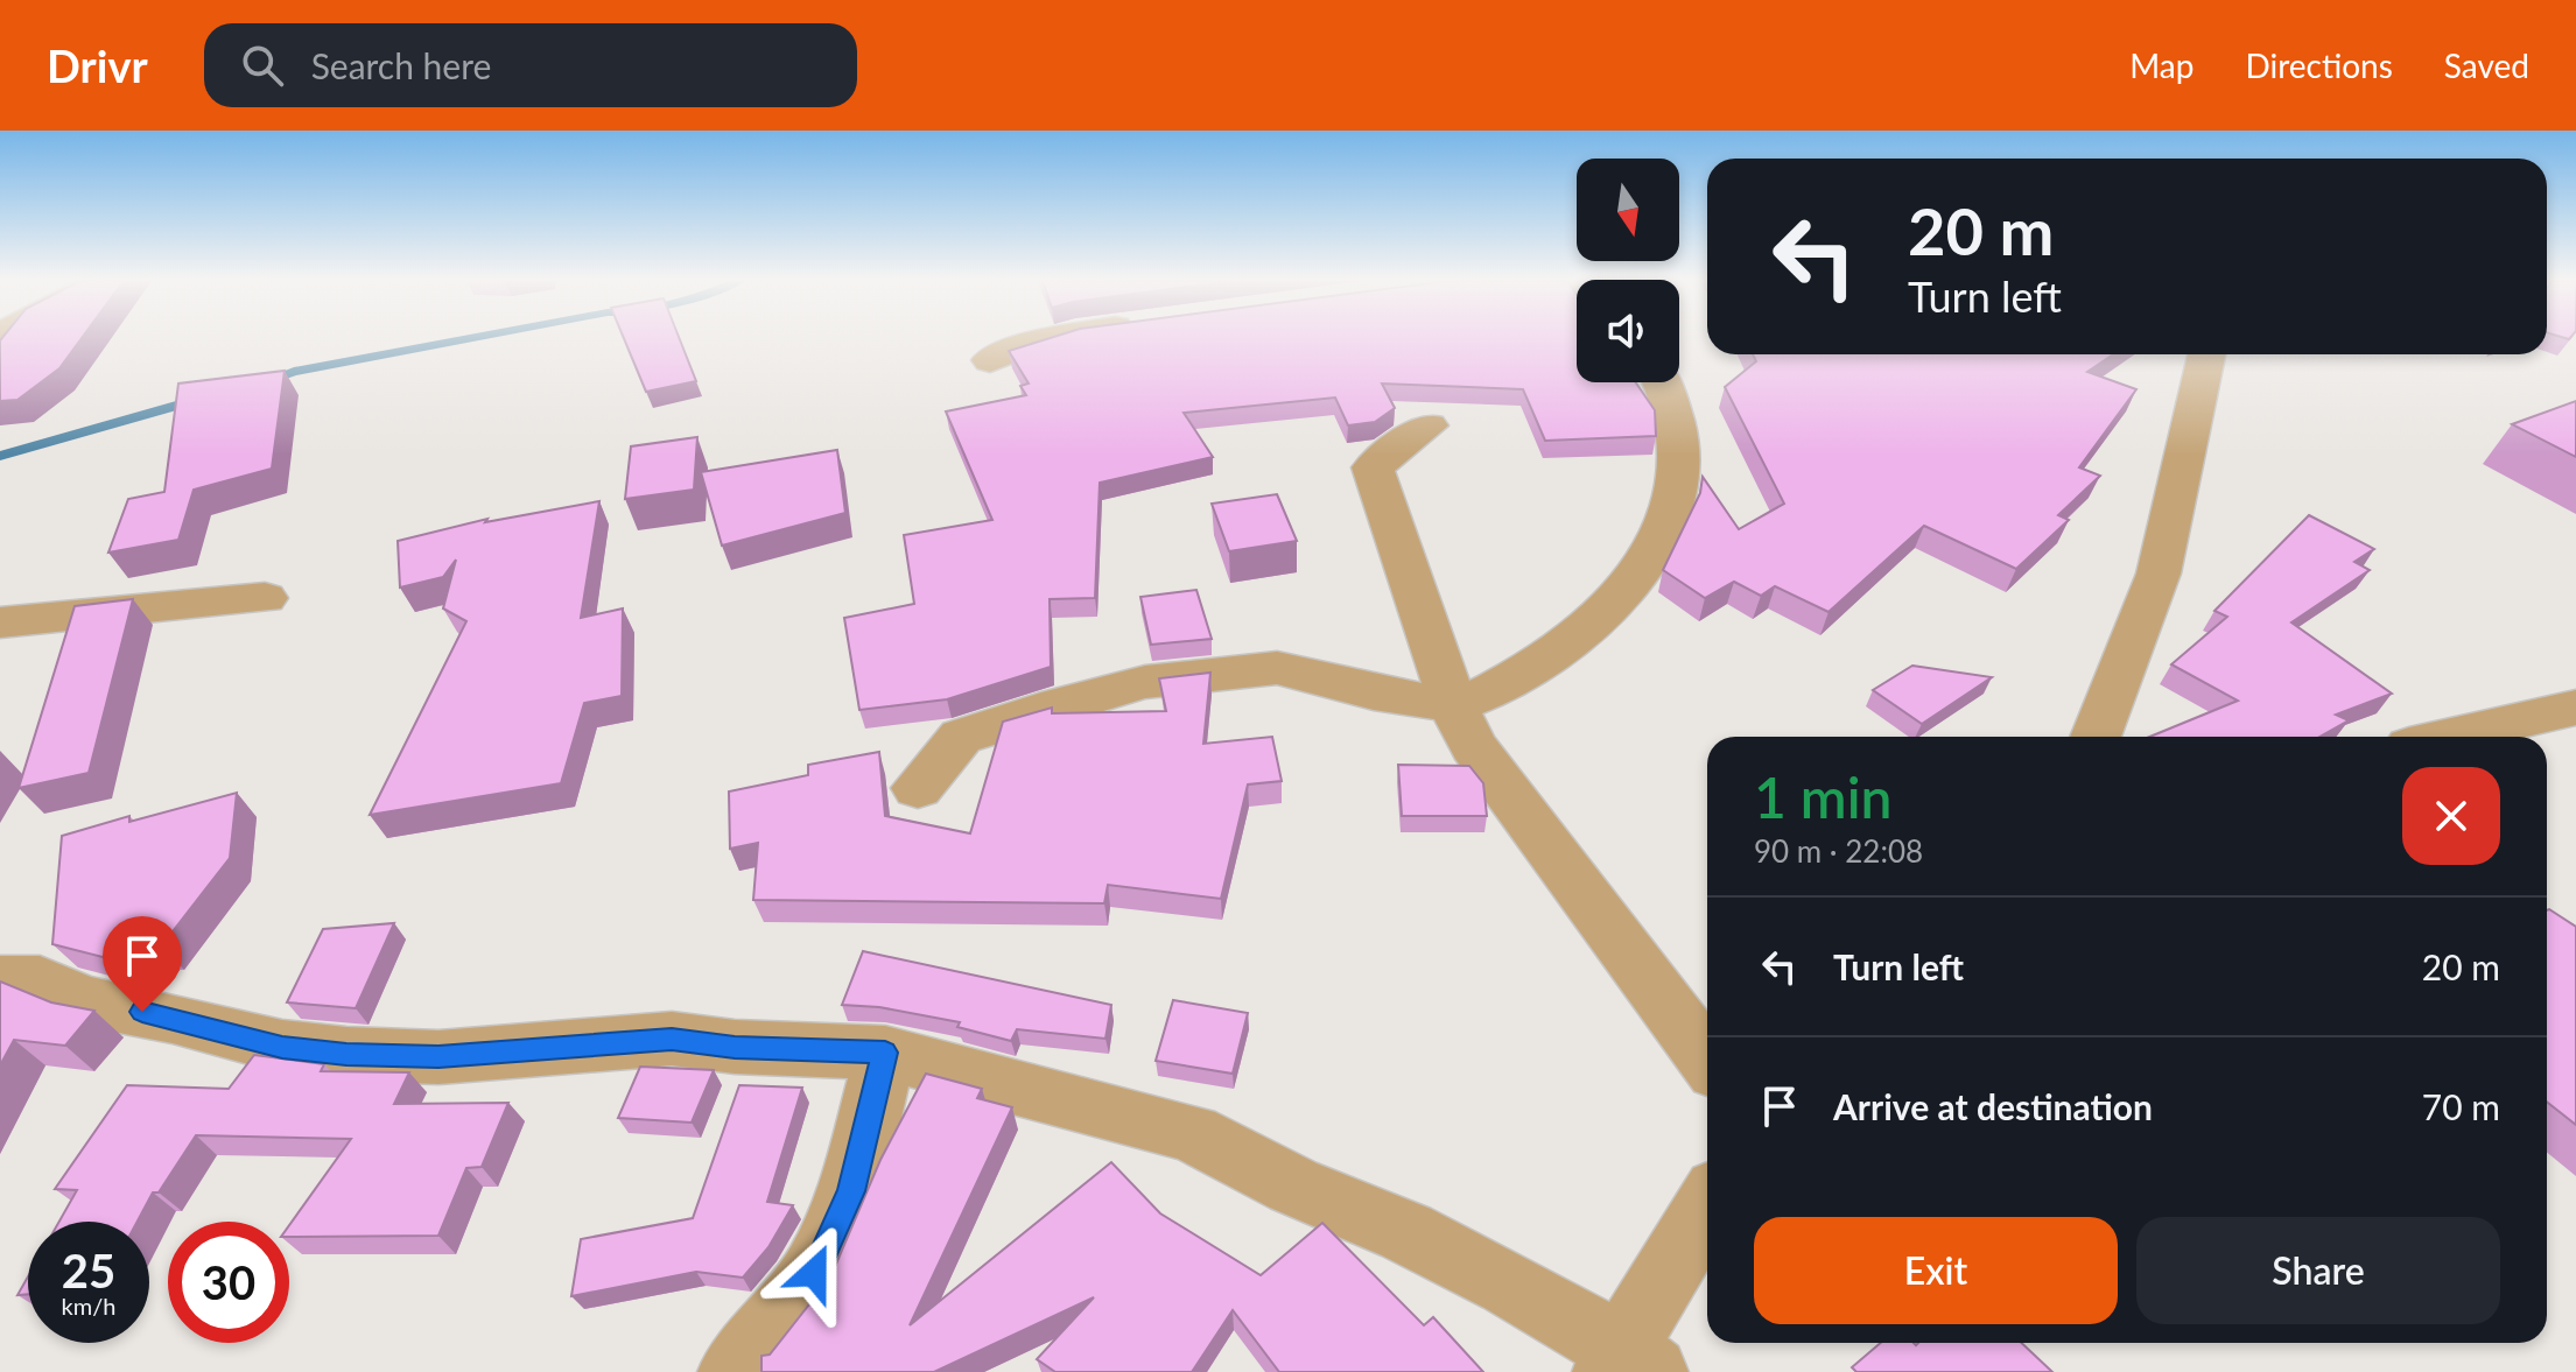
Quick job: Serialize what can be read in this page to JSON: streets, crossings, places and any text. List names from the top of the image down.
{
  "north": "bottom",
  "page": {
    "header": "Drivr",
    "search": "Search here",
    "nav": ["Map", "Directions", "Saved"],
    "turn": ["20 m", "Turn left"],
    "heading": ["1 min", "90 m · 22:08"],
    "list": [
      {
        "name": "Turn left",
        "value": "20 m"
      },
      {
        "name": "Arrive at destination",
        "value": "70 m"
      }
    ],
    "buttons": ["Exit", "Share"],
    "speed": "25 km/h",
    "limit": "30"
  }
}
